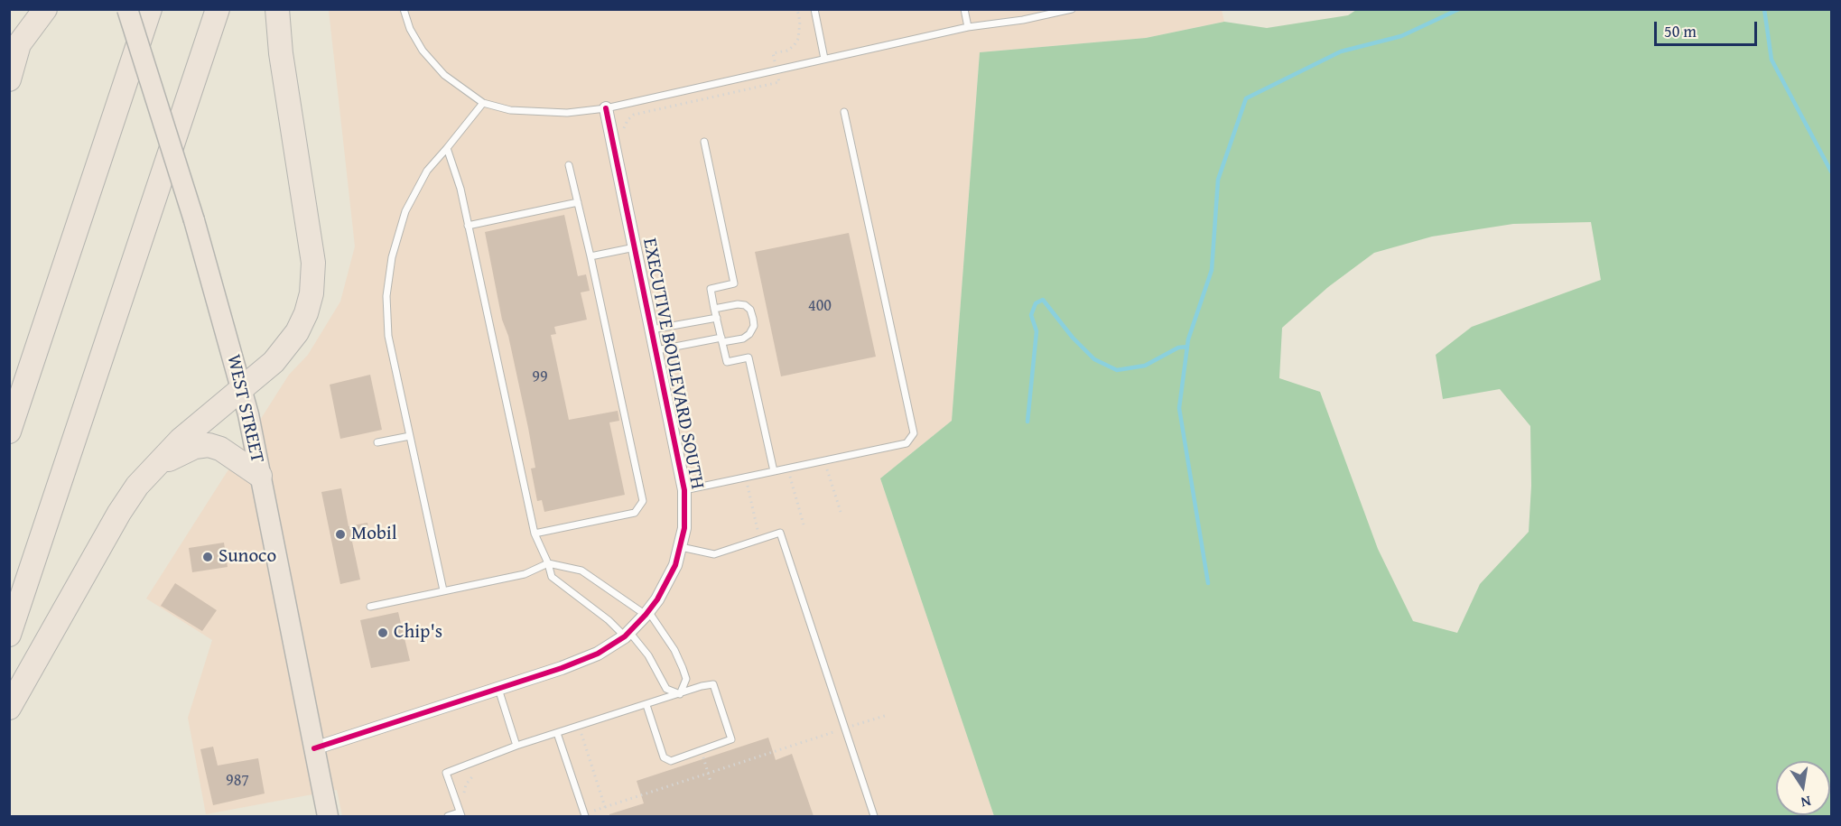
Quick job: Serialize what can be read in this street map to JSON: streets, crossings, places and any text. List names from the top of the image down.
{
  "streets": {
    "main road": ["WEST STREET"],
    "street": ["EXECUTIVE BOULEVARD SOUTH"]
  },
  "crossings": [
    ["EXECUTIVE BOULEVARD SOUTH", "WEST STREET"]
  ],
  "places": ["Mobil", "Sunoco", "Chip's"],
  "house_numbers": ["400", "99", "987"],
  "scale_bar": "50 m",
  "north": "bottom"
}
